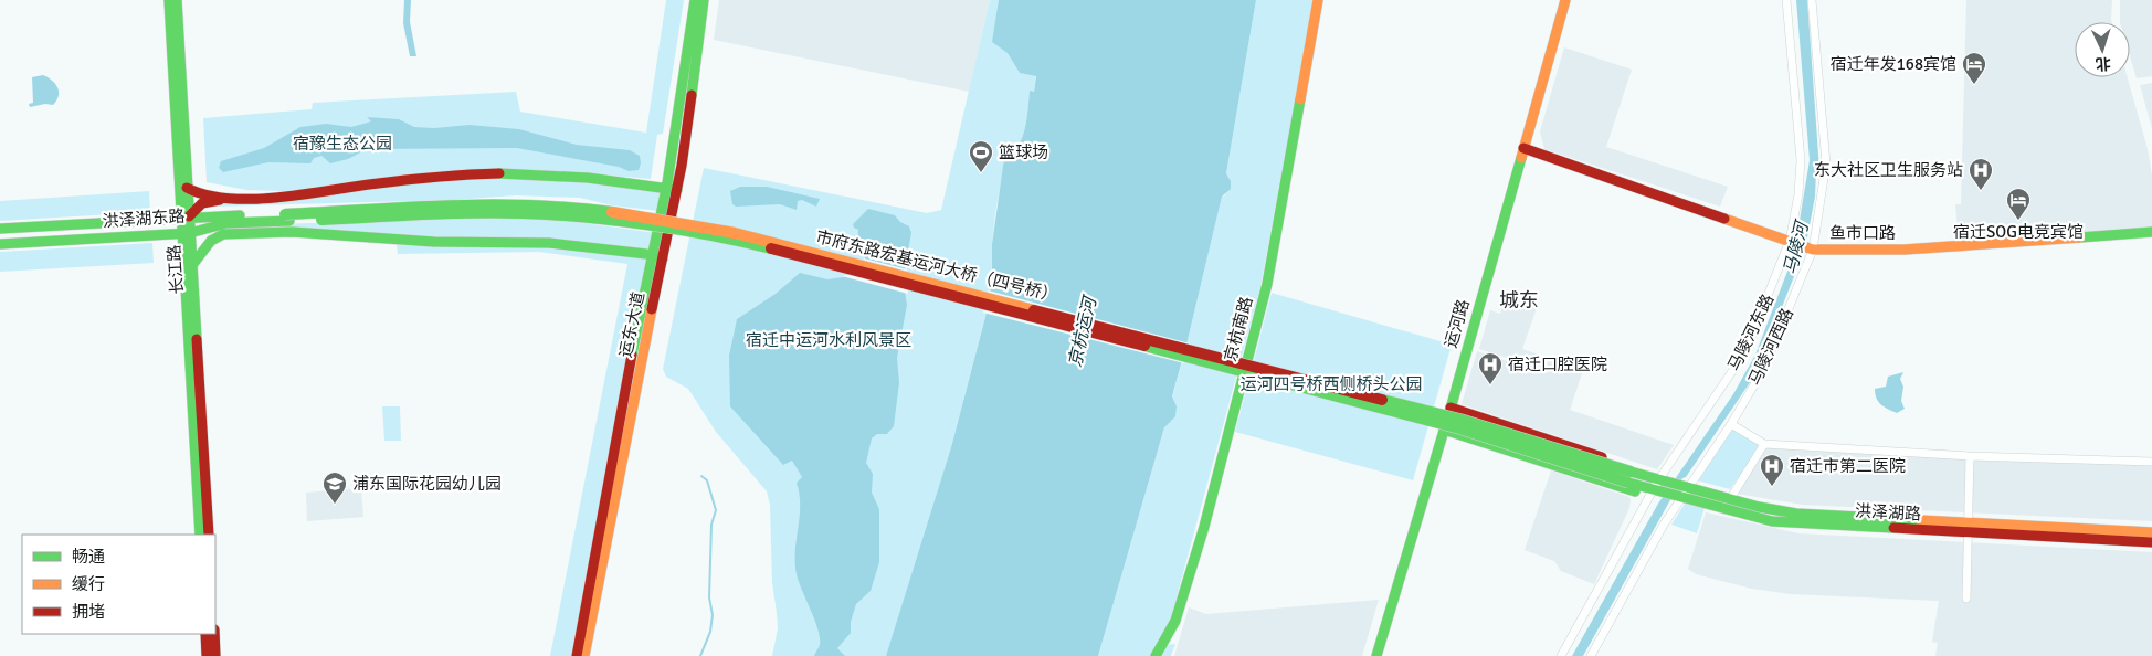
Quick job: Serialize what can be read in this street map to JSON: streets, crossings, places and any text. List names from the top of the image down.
{
  "streets": {
    "main road": [
      "洪泽湖东路",
      "鱼市口路",
      "市府东路宏基运河大桥（四号桥）",
      "长江路",
      "运河路",
      "运东大道",
      "京杭南路",
      "洪泽湖路"
    ],
    "street": ["马陵河东路", "马陵河西路"]
  },
  "crossings": [
    ["洪泽湖东路", "市府东路宏基运河大桥（四号桥）"],
    ["洪泽湖东路", "长江路"],
    ["鱼市口路", "运河路"],
    ["鱼市口路", "马陵河东路"],
    ["鱼市口路", "马陵河西路"],
    ["市府东路宏基运河大桥（四号桥）", "洪泽湖路"],
    ["马陵河东路", "马陵河西路"],
    ["马陵河东路", "洪泽湖路"],
    ["马陵河西路", "洪泽湖路"]
  ],
  "districts": ["城东"],
  "water": ["马陵河", "京杭运河"],
  "parks": ["宿豫生态公园", "宿迁中运河水利风景区", "运河四号桥西侧桥头公园"],
  "places": {
    "hotel": ["宿迁年发168宾馆", "宿迁SOG电竞宾馆"],
    "sports": ["篮球场"],
    "hospital": ["东大社区卫生服务站", "宿迁口腔医院", "宿迁市第二医院"],
    "school or university": ["浦东国际花园幼儿园"]
  },
  "legend": ["畅通", "缓行", "拥堵"],
  "north": "bottom"
}
